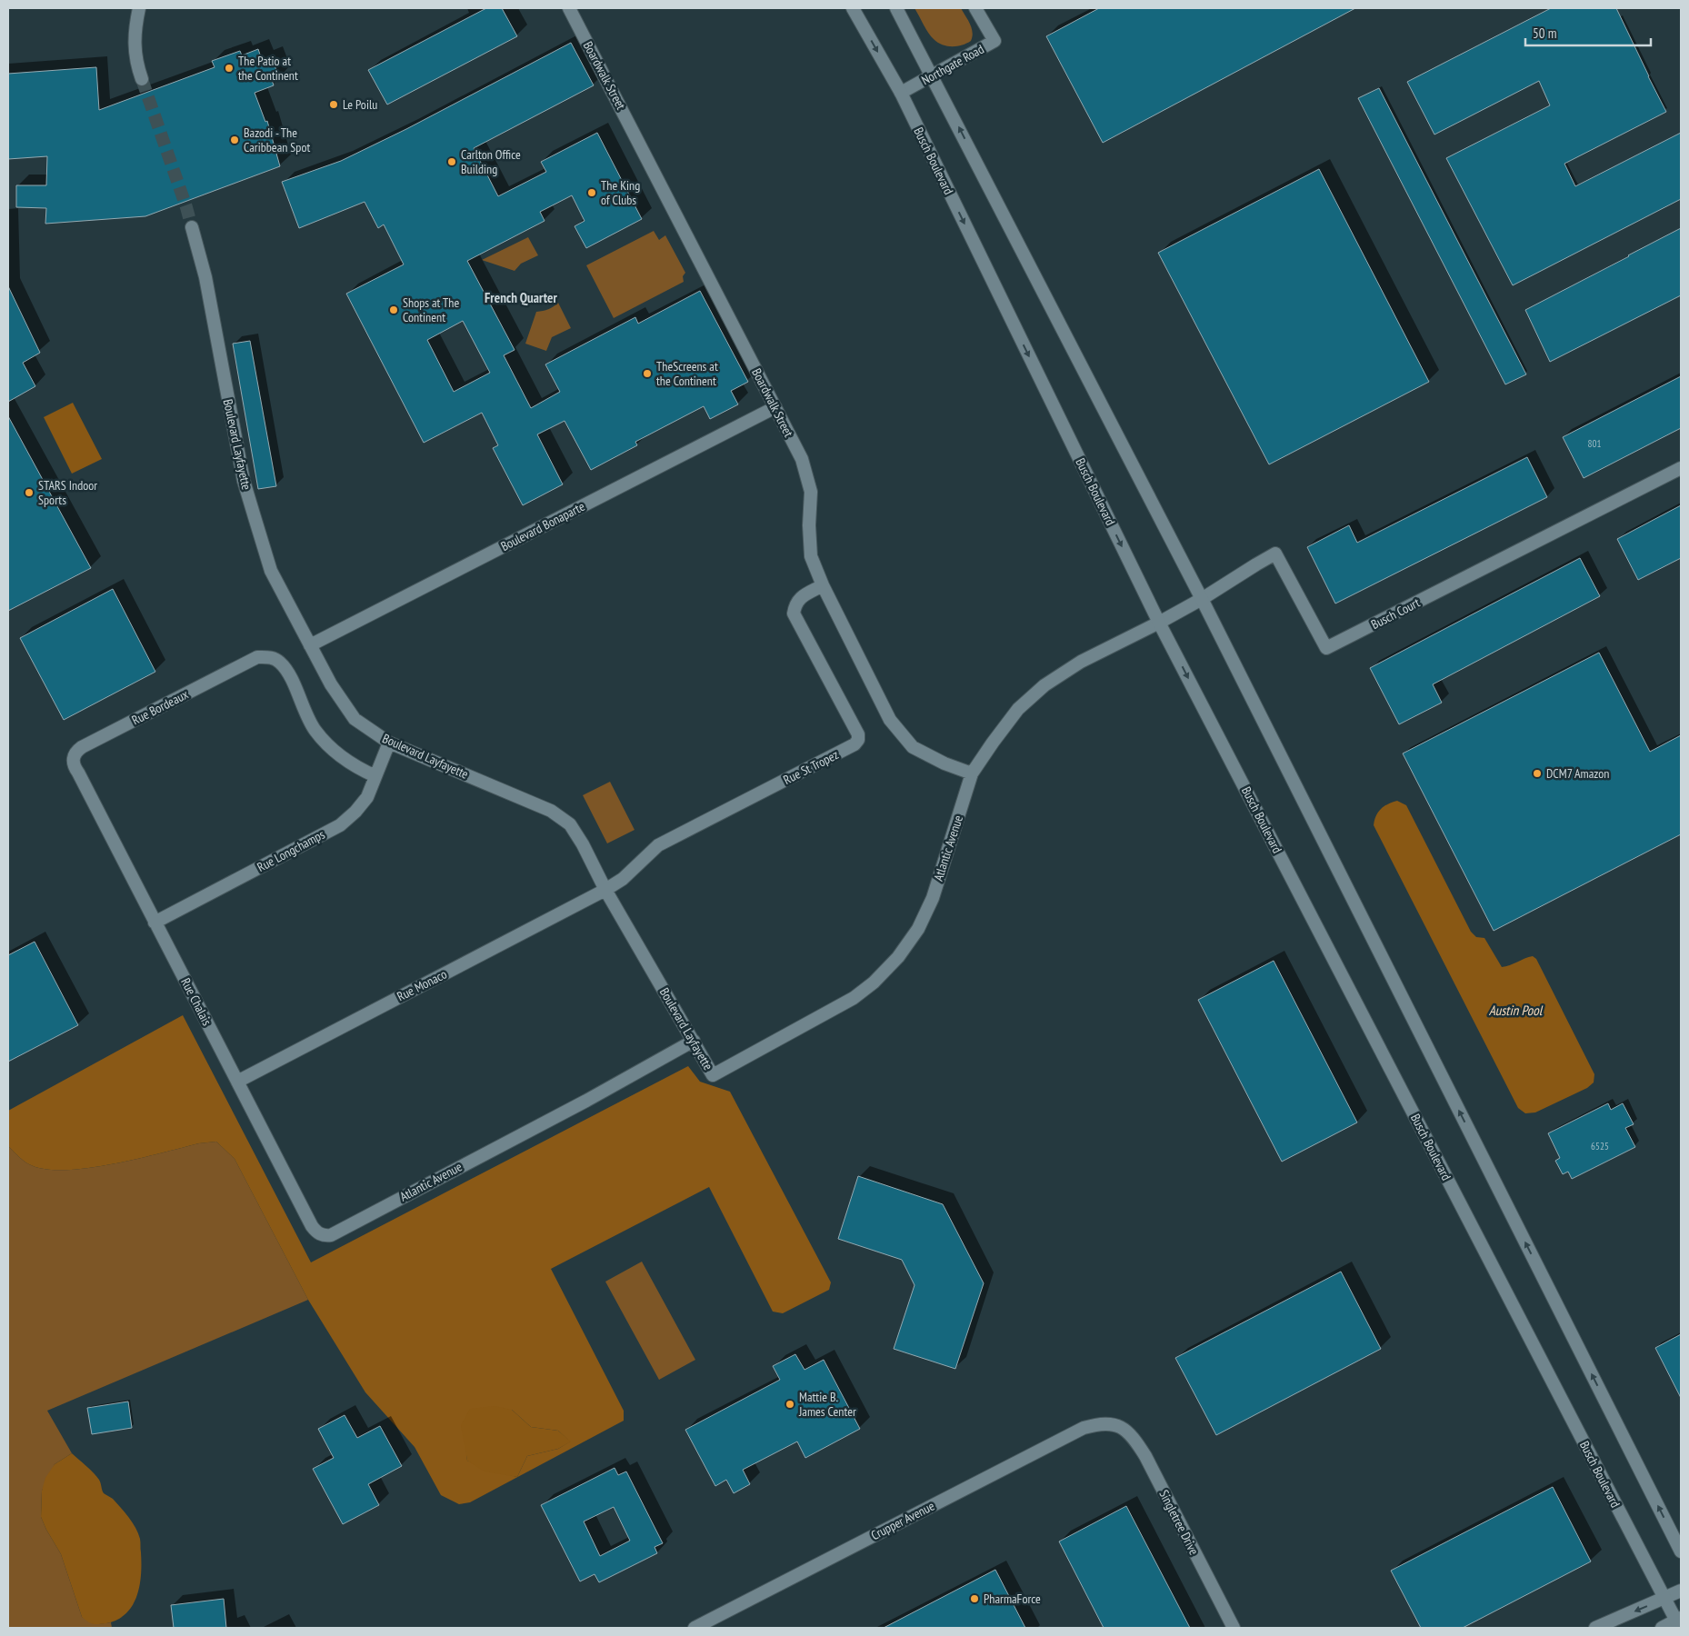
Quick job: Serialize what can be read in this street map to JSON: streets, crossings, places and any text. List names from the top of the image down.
{
  "streets": {
    "street": [
      "Northgate Road",
      "Boardwalk Street",
      "Busch Boulevard",
      "Boulevard Layfayette",
      "Boulevard Bonaparte",
      "Busch Court",
      "Rue Bordeaux",
      "Rue St Tropez",
      "Atlantic Avenue",
      "Rue Longchamps",
      "Rue Monaco",
      "Rue Chalais",
      "Crupper Avenue",
      "Singletree Drive"
    ]
  },
  "crossings": [
    ["Northgate Road", "Busch Boulevard"],
    ["Boardwalk Street", "Boulevard Bonaparte"],
    ["Boardwalk Street", "Rue St Tropez"],
    ["Boardwalk Street", "Atlantic Avenue"],
    ["Busch Boulevard", "Busch Court"],
    ["Busch Boulevard", "Atlantic Avenue"],
    ["Boulevard Layfayette", "Boulevard Bonaparte"],
    ["Boulevard Layfayette", "Rue St Tropez"],
    ["Boulevard Layfayette", "Atlantic Avenue"],
    ["Boulevard Layfayette", "Rue Longchamps"],
    ["Boulevard Layfayette", "Rue Monaco"],
    ["Busch Court", "Atlantic Avenue"],
    ["Rue Bordeaux", "Rue Longchamps"],
    ["Rue Bordeaux", "Rue Chalais"],
    ["Rue St Tropez", "Rue Monaco"],
    ["Atlantic Avenue", "Rue Monaco"],
    ["Atlantic Avenue", "Rue Chalais"],
    ["Rue Longchamps", "Rue Chalais"],
    ["Rue Monaco", "Rue Chalais"],
    ["Crupper Avenue", "Singletree Drive"]
  ],
  "districts": ["French Quarter"],
  "water": ["Austin Pool"],
  "places": [
    "The Patio at the Continent",
    "Le Poilu",
    "Bazodi - The Caribbean Spot",
    "Carlton Office Building",
    "The King of Clubs",
    "Shops at The Continent",
    "TheScreens at the Continent",
    "STARS Indoor Sports",
    "DCM7 Amazon",
    "Mattie B. James Center",
    "PharmaForce"
  ],
  "house_numbers": ["801", "6525"],
  "scale_bar": "50 m"
}
